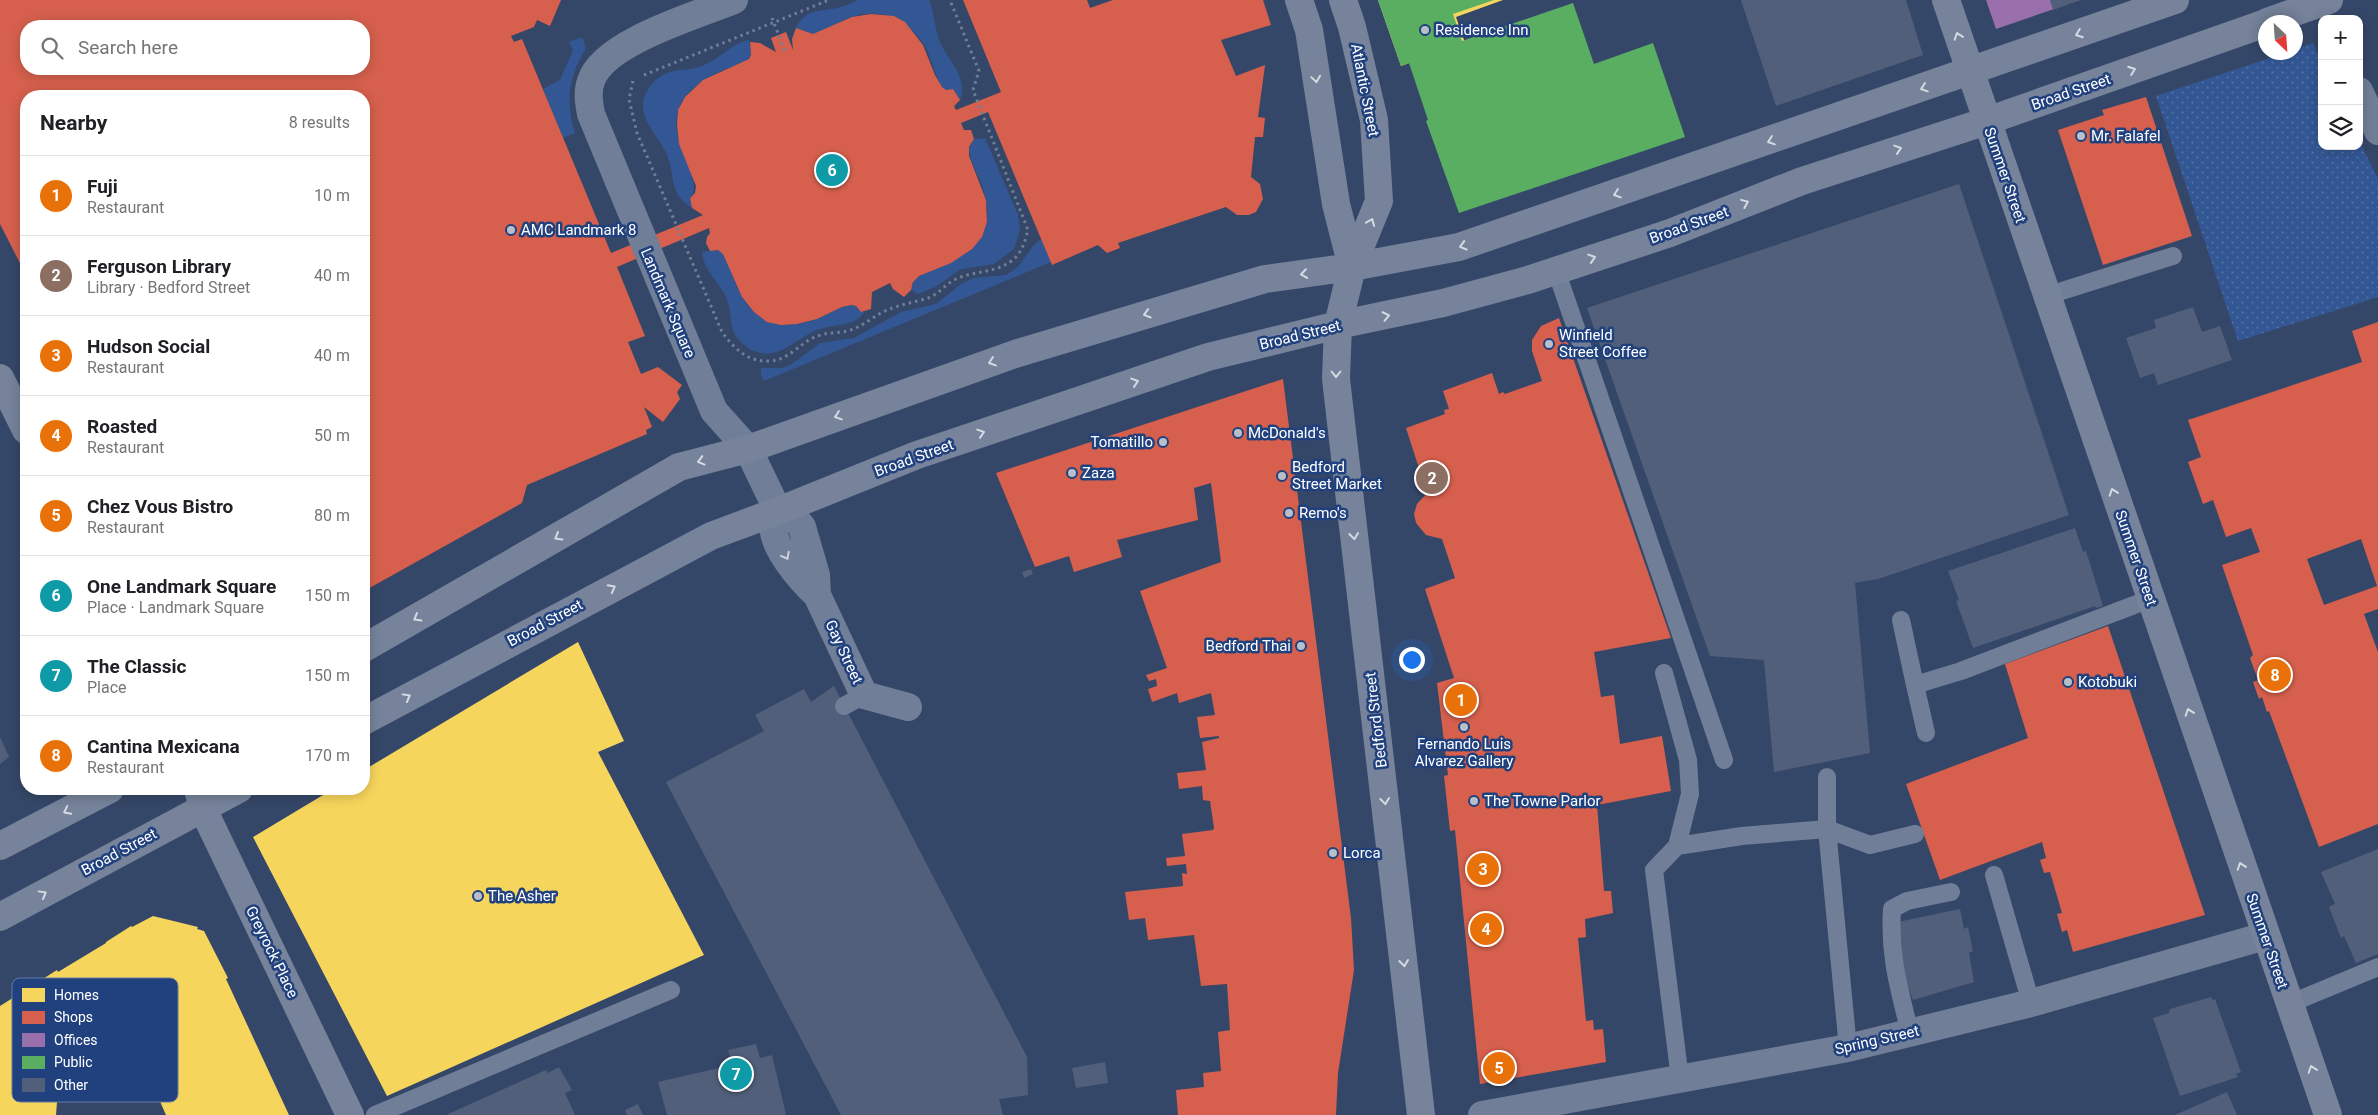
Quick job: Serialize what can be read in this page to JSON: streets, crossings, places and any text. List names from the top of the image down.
{
  "streets": {
    "main road": [
      "Atlantic Street",
      "Broad Street",
      "Summer Street",
      "Bedford Street",
      "Greyrock Place"
    ],
    "street": ["Landmark Square", "Gay Street", "Spring Street"]
  },
  "crossings": [
    ["Atlantic Street", "Broad Street"],
    ["Atlantic Street", "Bedford Street"],
    ["Broad Street", "Summer Street"],
    ["Broad Street", "Gay Street"],
    ["Broad Street", "Bedford Street"],
    ["Broad Street", "Greyrock Place"],
    ["Summer Street", "Spring Street"],
    ["Landmark Square", "Gay Street"]
  ],
  "one_way": ["Summer Street", "Bedford Street"],
  "places": [
    "Residence Inn",
    "Mr. Falafel",
    "AMC Landmark 8",
    "Winfield Street Coffee",
    "McDonald's",
    "Tomatillo",
    "Zaza",
    "Bedford Street Market",
    "Remo's",
    "Bedford Thai",
    "Kotobuki",
    "Fernando Luis Alvarez Gallery",
    "The Towne Parlor",
    "Lorca",
    "The Asher"
  ],
  "legend": [
    "Homes",
    "Shops",
    "Offices",
    "Public",
    "Other"
  ],
  "north": "bottom right",
  "page": {
    "map_buttons": ["+", "−"],
    "search": "Search here",
    "heading": ["Nearby", "8 results"],
    "pins": [
      "6",
      "2",
      "8",
      "1",
      "3",
      "4",
      "5",
      "7"
    ],
    "list": [
      {
        "mark": "1",
        "name": "Fuji",
        "note": "Restaurant",
        "value": "10 m"
      },
      {
        "mark": "2",
        "name": "Ferguson Library",
        "note": "Library · Bedford Street",
        "value": "40 m"
      },
      {
        "mark": "3",
        "name": "Hudson Social",
        "note": "Restaurant",
        "value": "40 m"
      },
      {
        "mark": "4",
        "name": "Roasted",
        "note": "Restaurant",
        "value": "50 m"
      },
      {
        "mark": "5",
        "name": "Chez Vous Bistro",
        "note": "Restaurant",
        "value": "80 m"
      },
      {
        "mark": "6",
        "name": "One Landmark Square",
        "note": "Place · Landmark Square",
        "value": "150 m"
      },
      {
        "mark": "7",
        "name": "The Classic",
        "note": "Place",
        "value": "150 m"
      },
      {
        "mark": "8",
        "name": "Cantina Mexicana",
        "note": "Restaurant",
        "value": "170 m"
      }
    ]
  }
}
